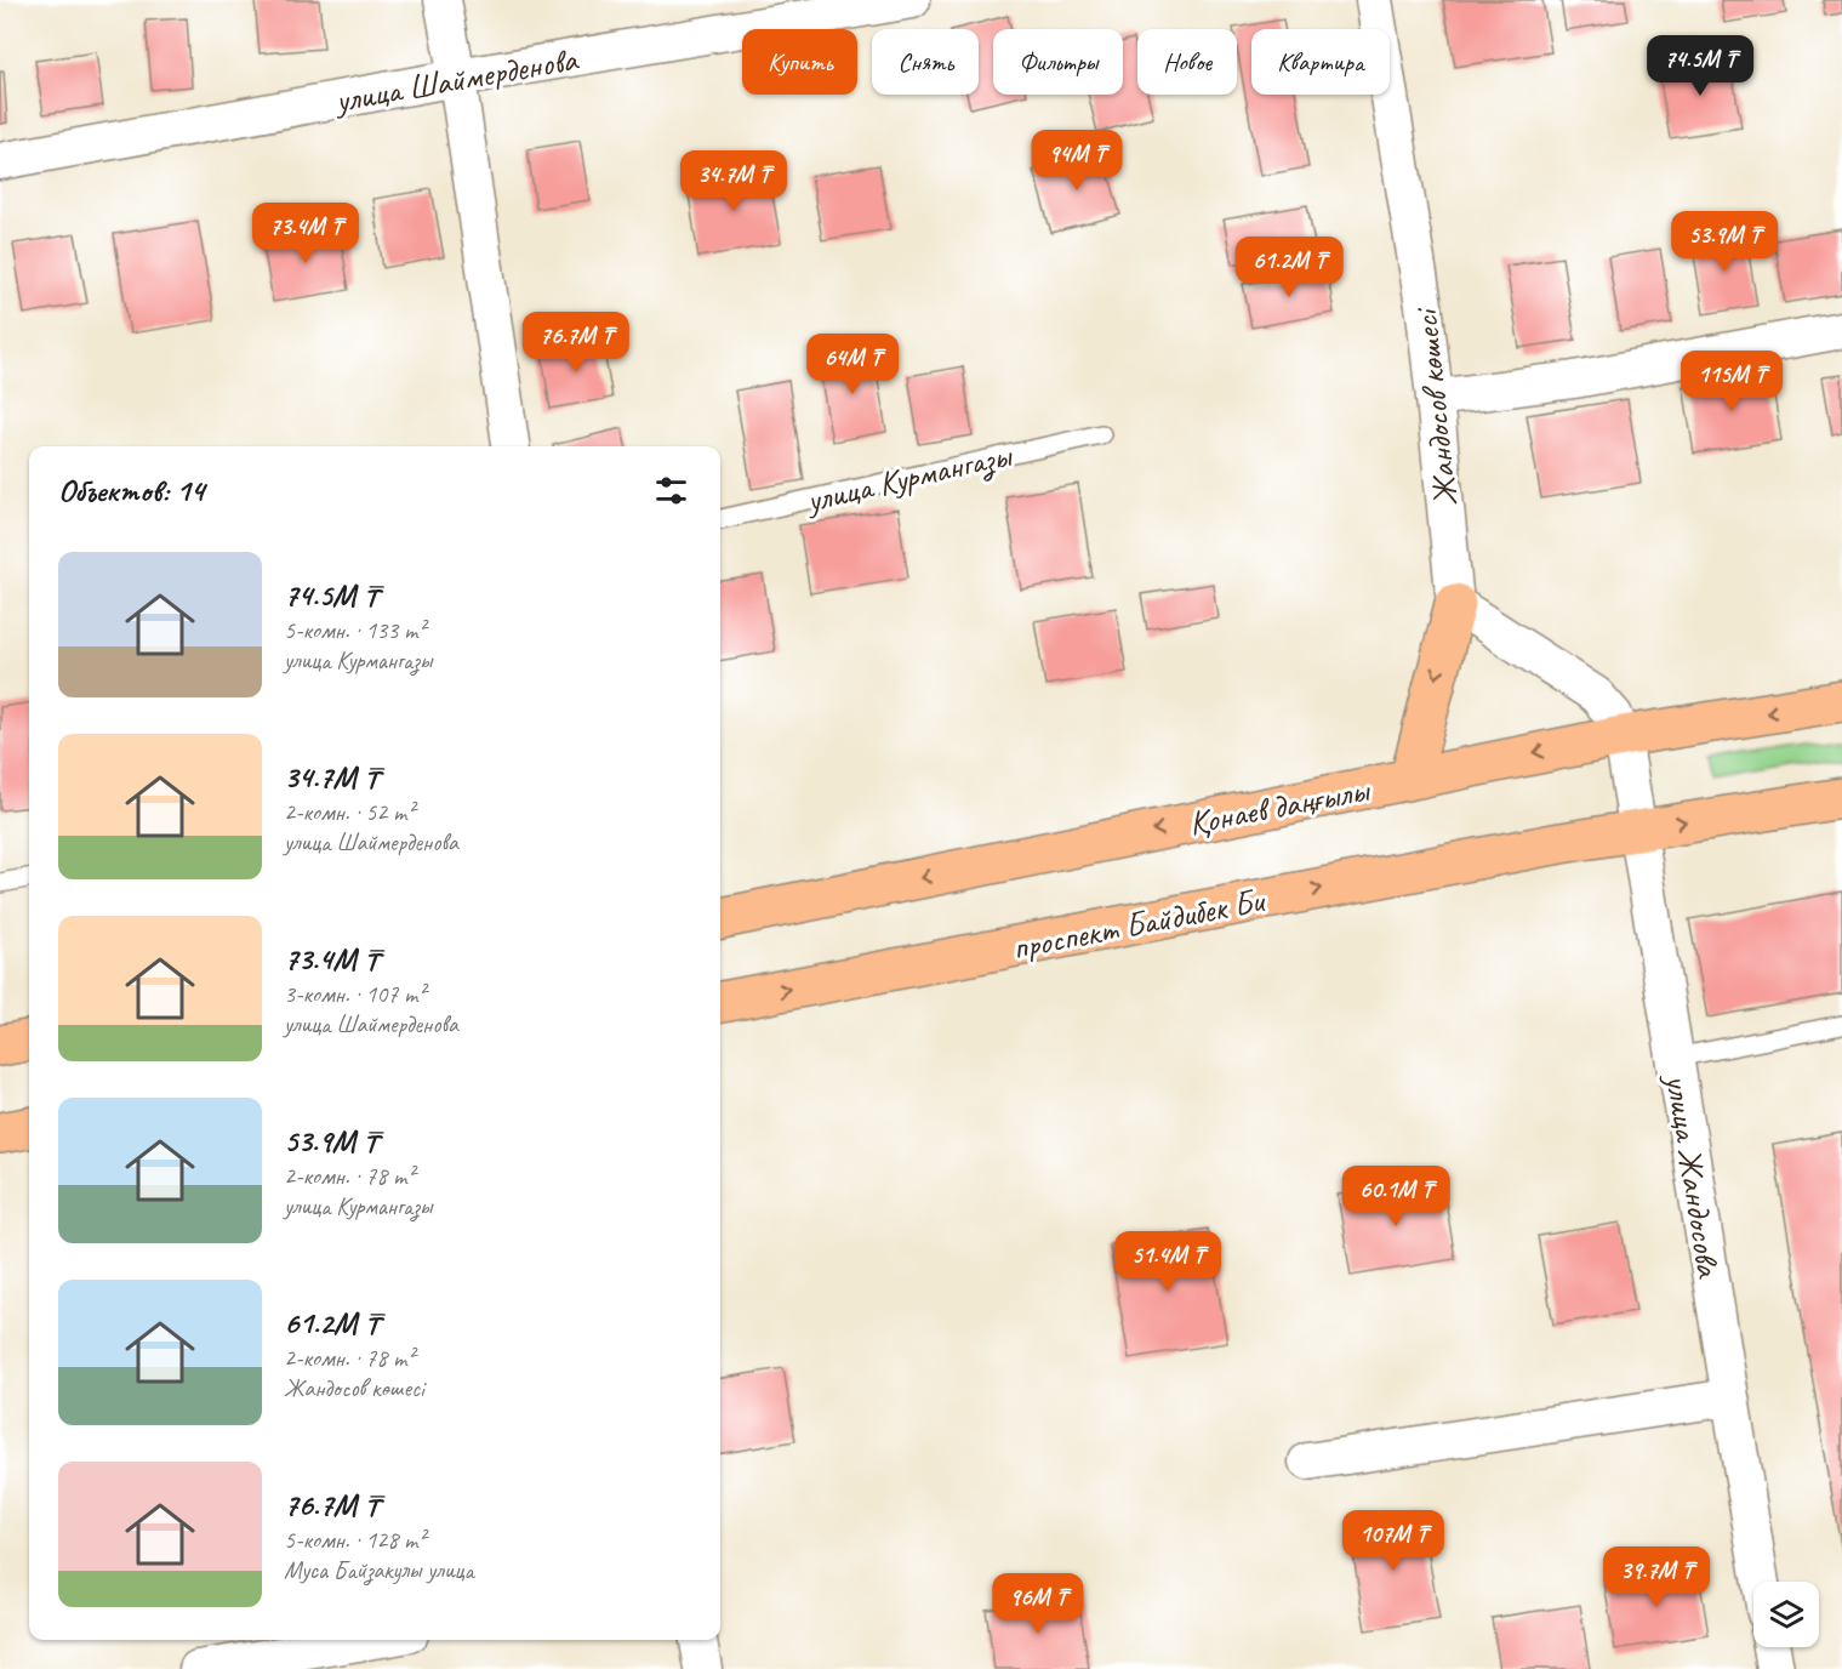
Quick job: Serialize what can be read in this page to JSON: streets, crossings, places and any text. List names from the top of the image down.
{
  "streets": {
    "main road": ["Қонаев даңғылы", "проспект Байдибек Би"],
    "street": ["улица Шаймерденова", "Жандосов көшесі", "улица Жандосова"],
    "lane": ["улица Курмангазы"]
  },
  "crossings": [
    ["Қонаев даңғылы", "улица Жандосова"],
    ["проспект Байдибек Би", "улица Жандосова"]
  ],
  "one_way": ["Қонаев даңғылы", "проспект Байдибек Би"],
  "page": {
    "chip": [
      "Купить",
      "Снять",
      "Фильтры",
      "Новое",
      "Квартира"
    ],
    "price": [
      "74.5M ₸",
      "94M ₸",
      "34.7M ₸",
      "73.4M ₸",
      "53.9M ₸",
      "61.2M ₸",
      "76.7M ₸",
      "64M ₸",
      "115M ₸",
      "60.1M ₸",
      "51.4M ₸",
      "107M ₸",
      "39.7M ₸",
      "96M ₸"
    ],
    "heading": "Объектов: 14",
    "list": [
      {
        "name": "74.5M ₸",
        "note": "5-комн. · 133 m² · улица Курмангазы"
      },
      {
        "name": "34.7M ₸",
        "note": "2-комн. · 52 m² · улица Шаймерденова"
      },
      {
        "name": "73.4M ₸",
        "note": "3-комн. · 107 m² · улица Шаймерденова"
      },
      {
        "name": "53.9M ₸",
        "note": "2-комн. · 78 m² · улица Курмангазы"
      },
      {
        "name": "61.2M ₸",
        "note": "2-комн. · 78 m² · Жандосов көшесі"
      },
      {
        "name": "76.7M ₸",
        "note": "5-комн. · 128 m² · Муса Байзакулы улица"
      }
    ]
  }
}
